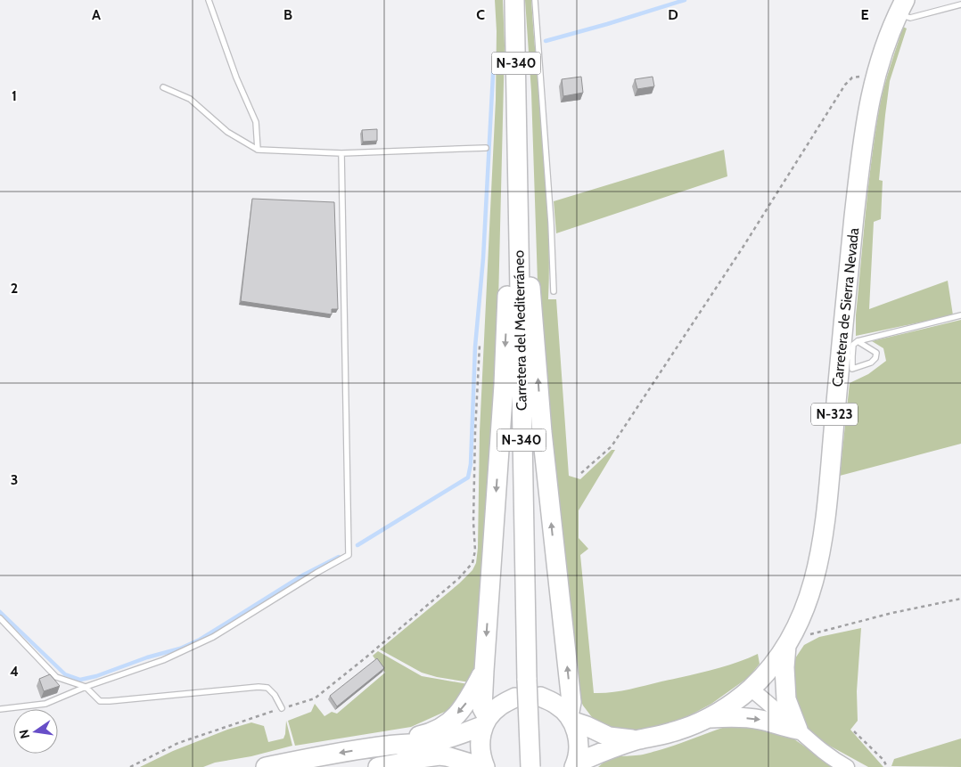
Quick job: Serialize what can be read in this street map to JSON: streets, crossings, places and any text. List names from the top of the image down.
{
  "streets": {
    "highway": [
      "N-340",
      "Carretera de Sierra Nevada",
      "Carretera del Mediterráneo",
      "N-323"
    ]
  },
  "north": "left",
  "grid": {
    "columns": [
      "A",
      "B",
      "C",
      "D",
      "E"
    ],
    "rows": [
      "1",
      "2",
      "3",
      "4"
    ]
  }
}
